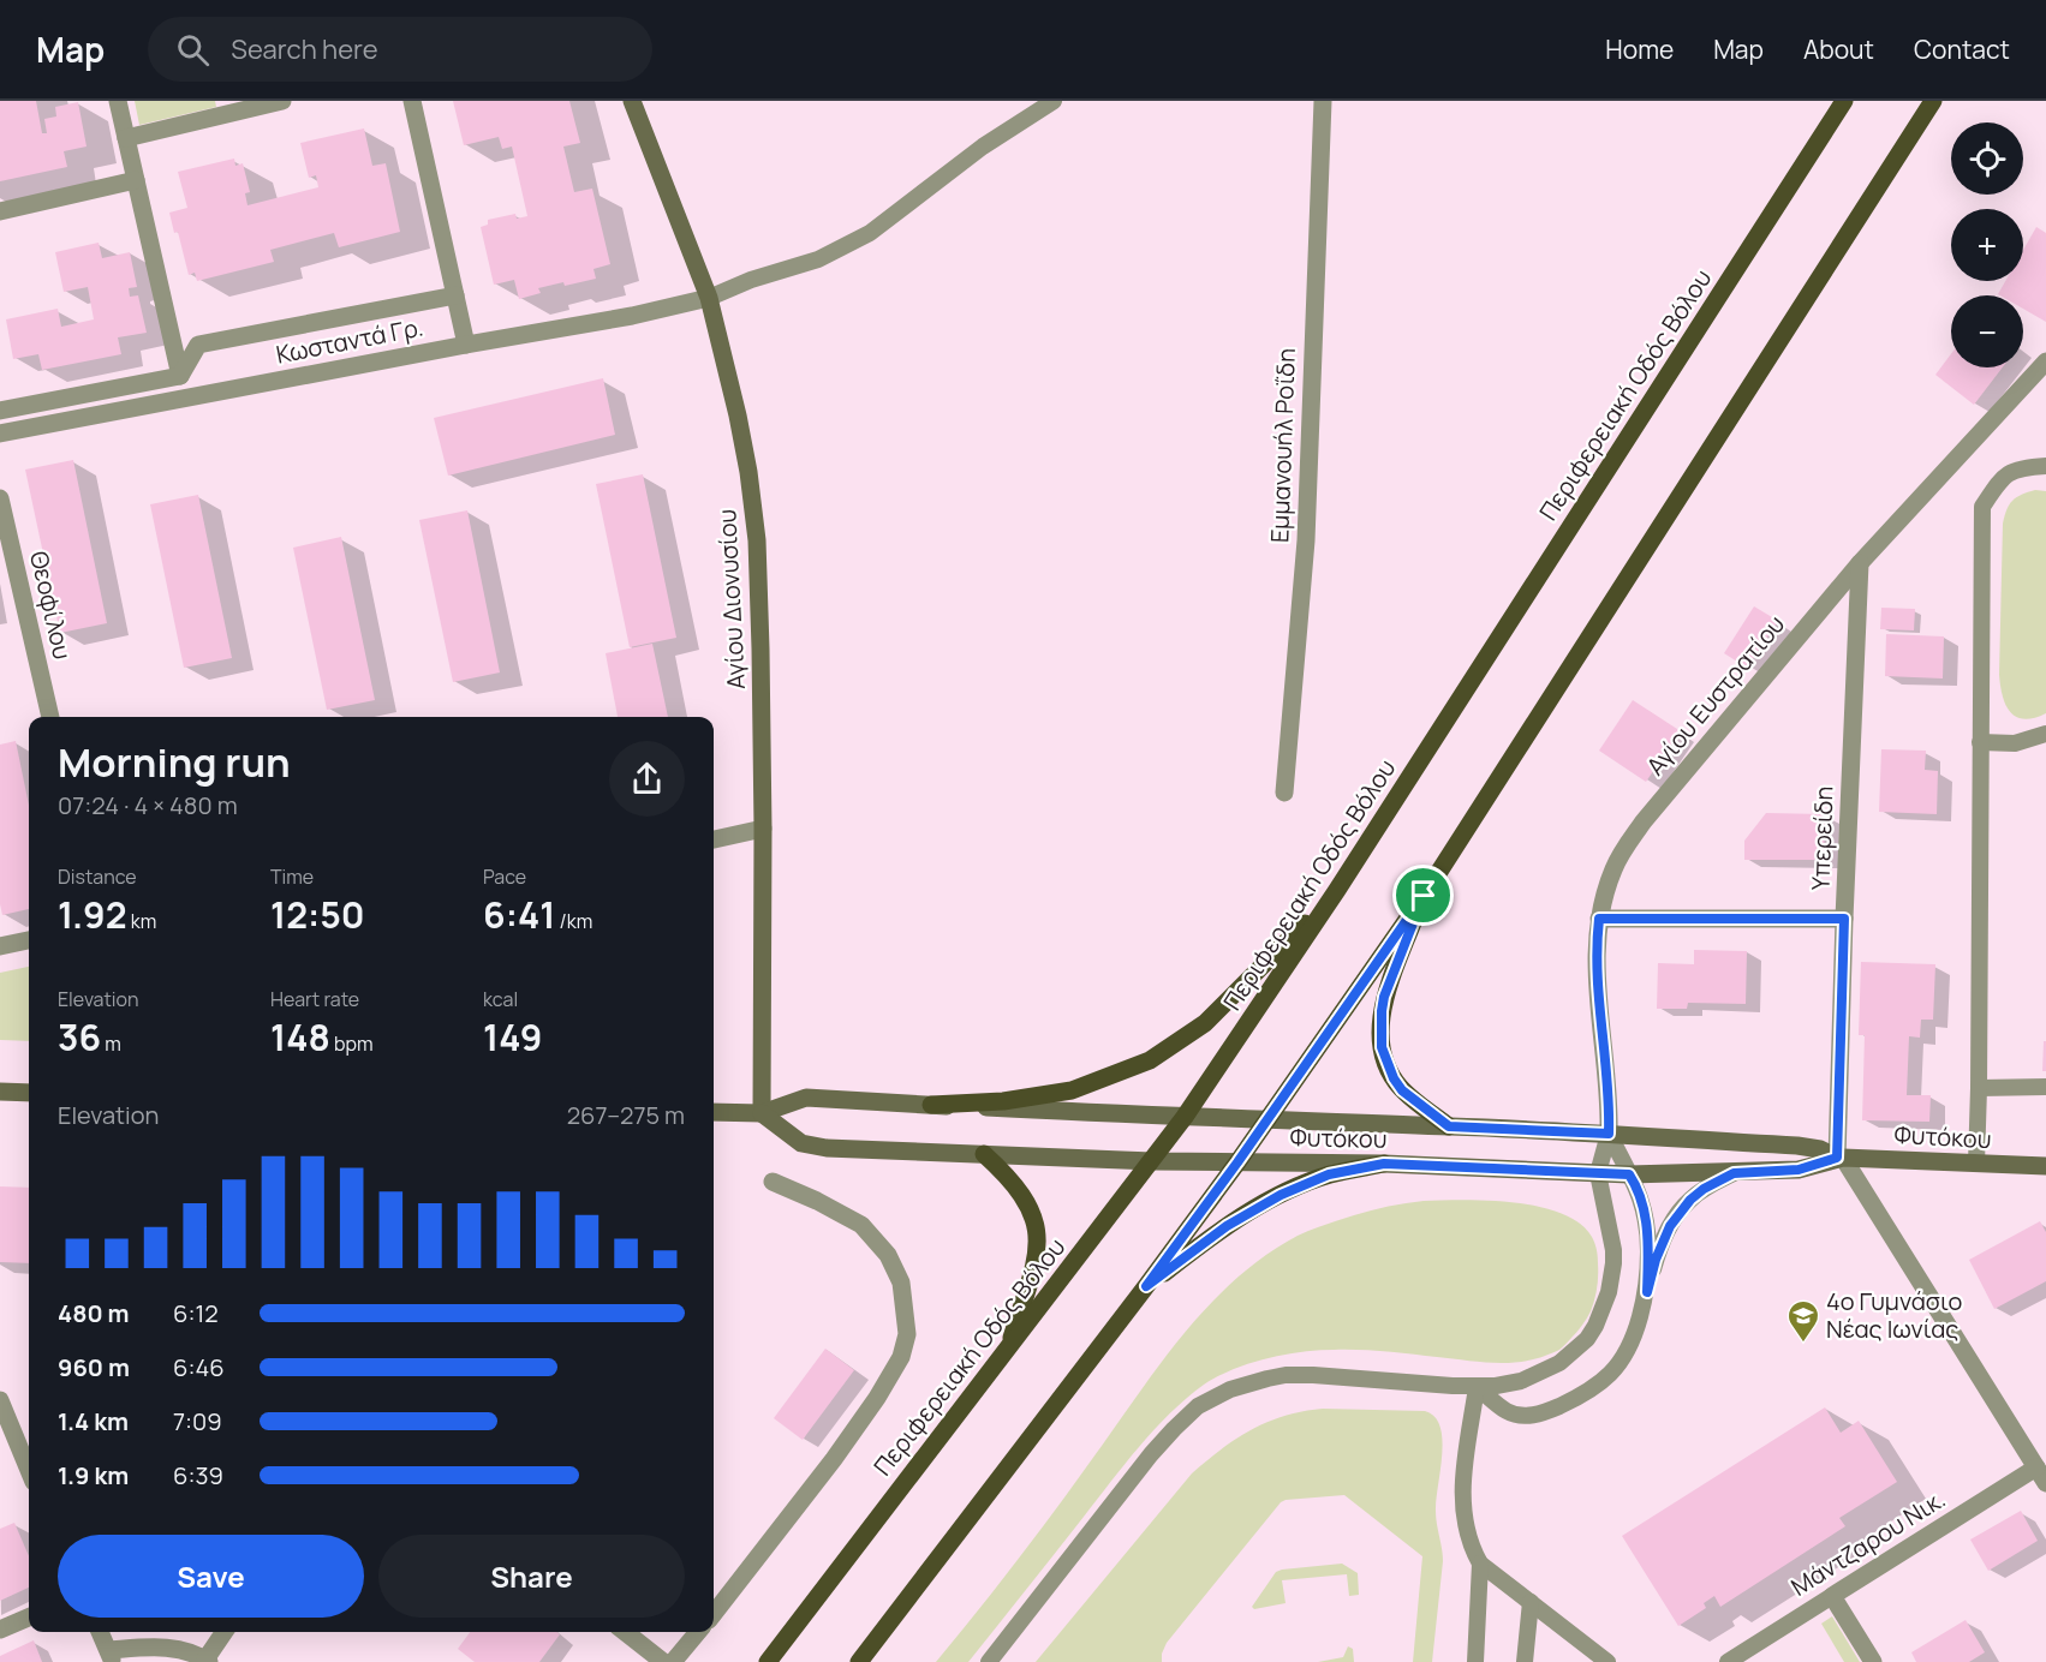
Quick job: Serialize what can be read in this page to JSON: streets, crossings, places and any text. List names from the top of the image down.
{
  "streets": {
    "main road": ["Περιφερειακή Οδός Βόλου", "Αγίου Διονυσίου", "Φυτόκου"],
    "street": [
      "Κωσταντά Γρ.",
      "Εμμανουήλ Ροΐδη",
      "Θεοφίλου",
      "Αγίου Ευστρατίου",
      "Υπερείδη",
      "Μάντζαρου Νικ."
    ]
  },
  "crossings": [
    ["Κωσταντά Γρ.", "Αγίου Διονυσίου"],
    ["Περιφερειακή Οδός Βόλου", "Φυτόκου"],
    ["Αγίου Διονυσίου", "Φυτόκου"],
    ["Αγίου Ευστρατίου", "Υπερείδη"],
    ["Αγίου Ευστρατίου", "Φυτόκου"],
    ["Υπερείδη", "Φυτόκου"]
  ],
  "places": {
    "school or university": ["4ο Γυμνάσιο Νέας Ιωνίας"]
  },
  "page": {
    "header": "Map",
    "search": "Search here",
    "nav": [
      "Home",
      "Map",
      "About",
      "Contact"
    ],
    "map_buttons": ["+", "−"],
    "heading": ["Morning run", "07:24 · 4 × 480 m"],
    "stats": [
      ["Distance", "1.92 km"],
      ["Time", "12:50"],
      ["Pace", "6:41 /km"],
      ["Elevation", "36 m"],
      ["Heart rate", "148 bpm"],
      ["kcal", "149"]
    ],
    "chart": ["Elevation", "267–275 m"],
    "list": [
      {
        "name": "480 m",
        "note": "6:12"
      },
      {
        "name": "960 m",
        "note": "6:46"
      },
      {
        "name": "1.4 km",
        "note": "7:09"
      },
      {
        "name": "1.9 km",
        "note": "6:39"
      }
    ],
    "buttons": ["Save", "Share"]
  }
}
